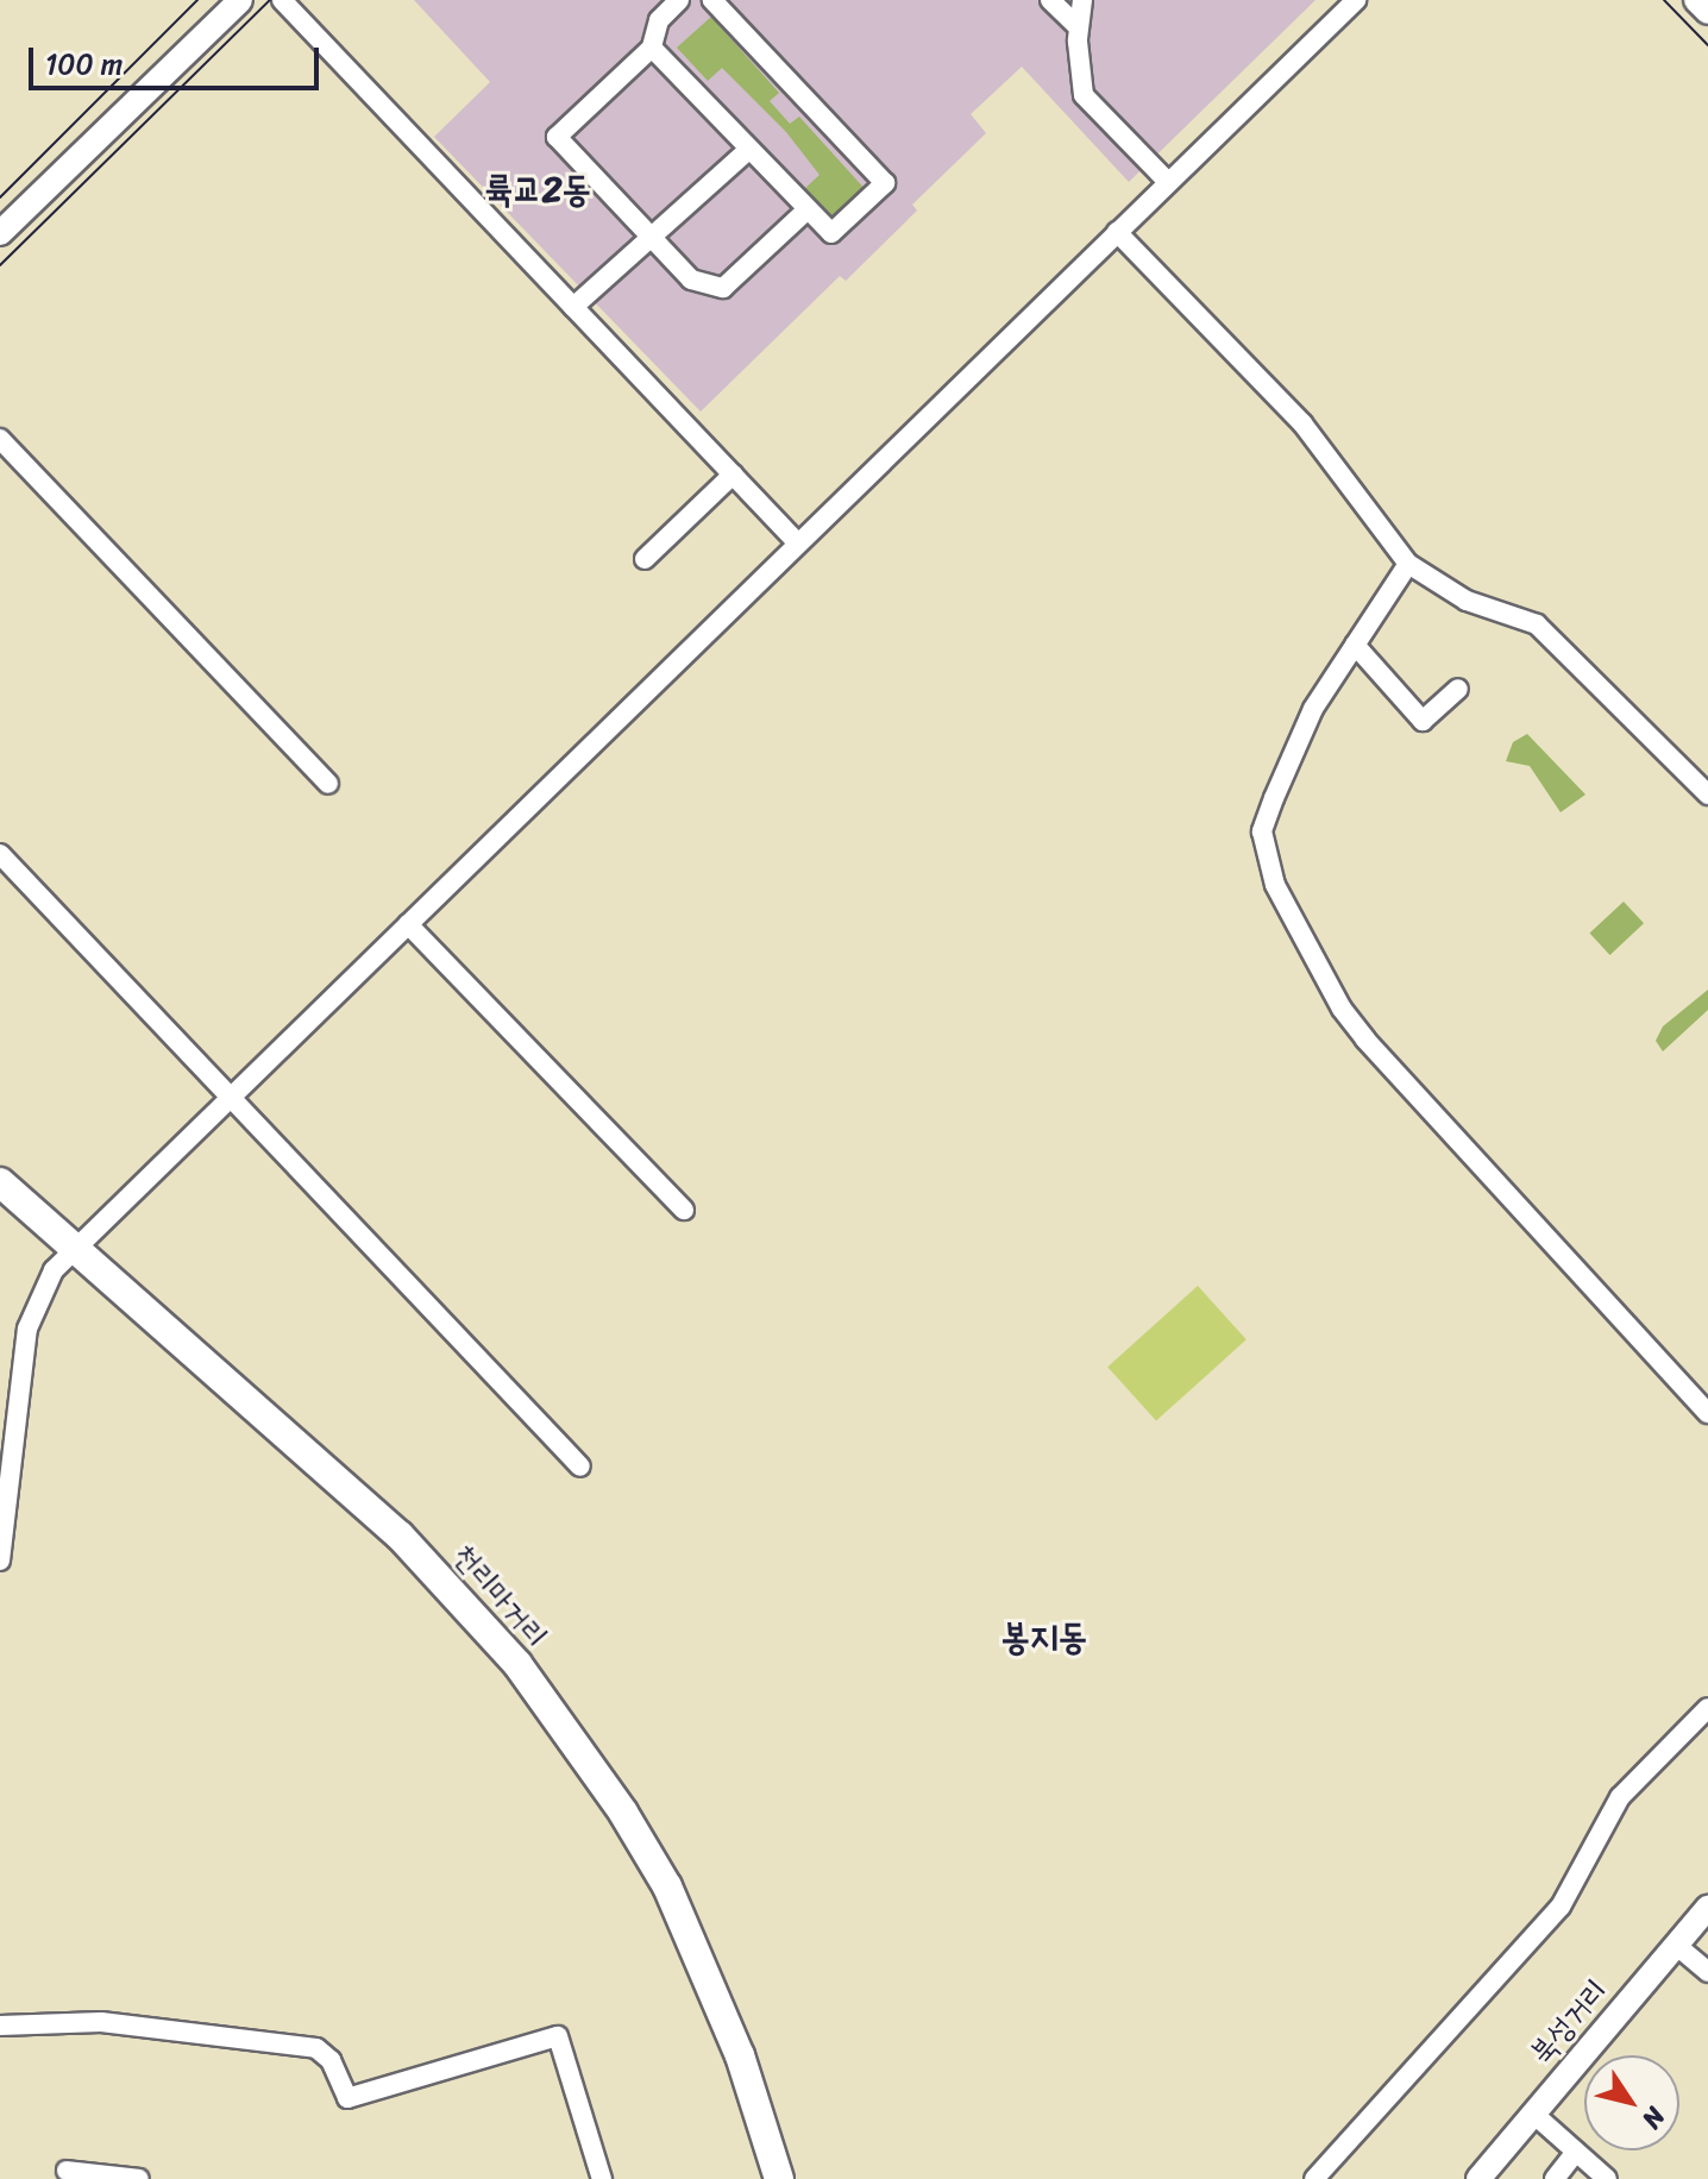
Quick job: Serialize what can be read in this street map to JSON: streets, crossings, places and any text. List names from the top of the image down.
{
  "streets": {
    "highway": ["천리마거리"],
    "main road": ["북성거리"]
  },
  "districts": ["륙교2동", "봉지동"],
  "scale_bar": "100 m",
  "north": "bottom right"
}
